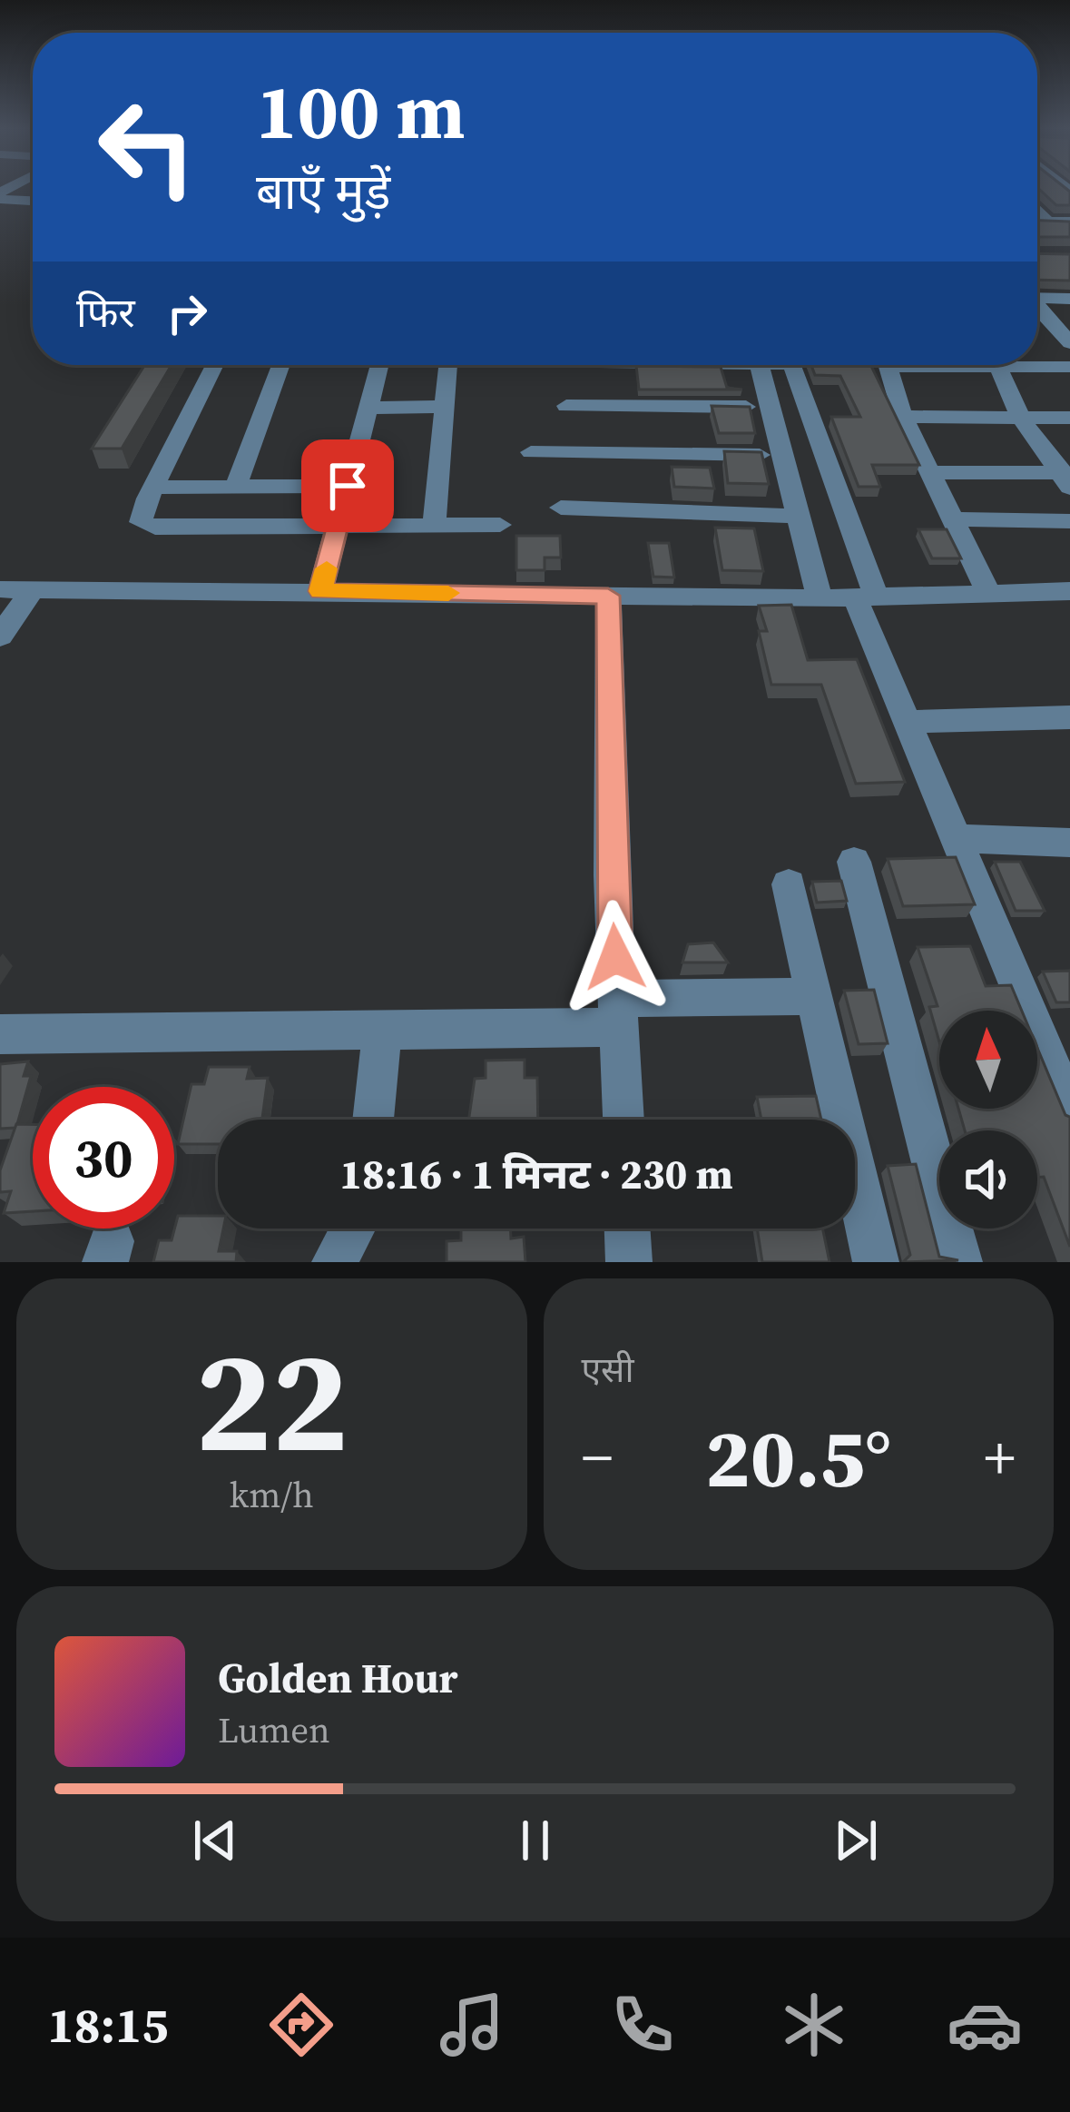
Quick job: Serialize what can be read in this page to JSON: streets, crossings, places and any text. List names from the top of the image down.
{
  "north": "top",
  "page": {
    "turn": ["100 m", "बाएँ मुड़ें"],
    "then": "फिर",
    "limit": "30",
    "trip": "18:16 · 1 मिनट · 230 m",
    "tile": [
      ["22", "km/h"],
      "एसी"
    ],
    "heat": ["−", "20.5°", "+"],
    "song": ["Golden Hour", "Lumen"],
    "tabs": "18:15"
  }
}
